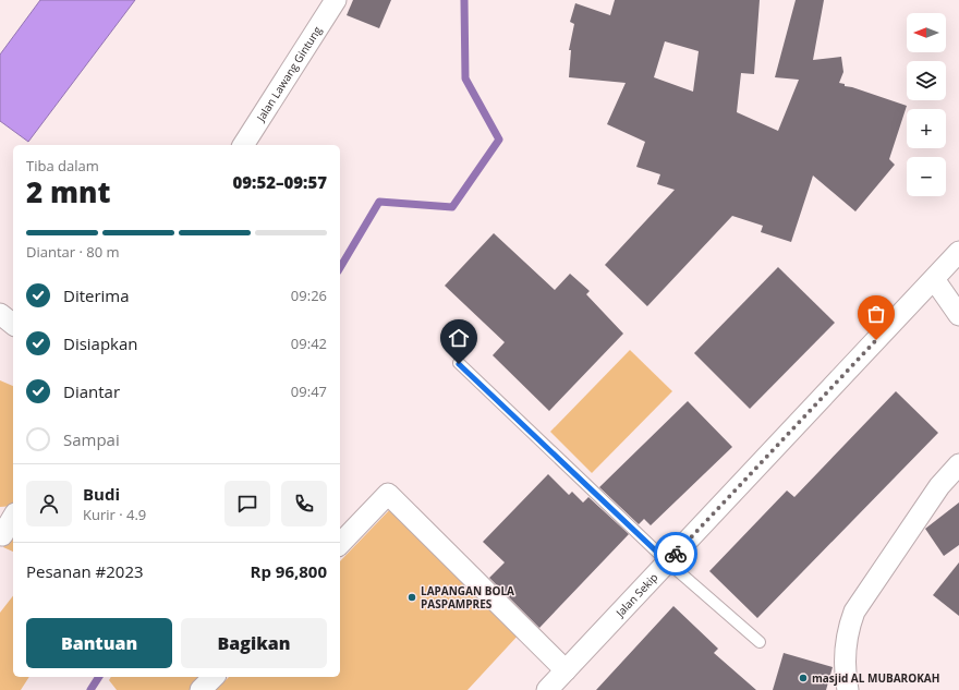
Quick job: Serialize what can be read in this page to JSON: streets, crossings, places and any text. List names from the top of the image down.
{
  "streets": {
    "street": ["Jalan Lawang Gintung", "Jalan Sekip"]
  },
  "places": ["LAPANGAN BOLA PASPAMPRES", "masjid AL MUBAROKAH"],
  "north": "left",
  "page": {
    "map_buttons": ["+", "−"],
    "heading": ["2 mnt", "Tiba dalam", "09:52–09:57"],
    "panel": [
      "Budi",
      "Kurir · 4.9",
      "Pesanan #2023",
      "Rp 96,800"
    ],
    "bar": "Diantar · 80 m",
    "list": [
      ["Diterima", "09:26"],
      ["Disiapkan", "09:42"],
      ["Diantar", "09:47"],
      "Sampai"
    ],
    "buttons": ["Bantuan", "Bagikan"]
  }
}
